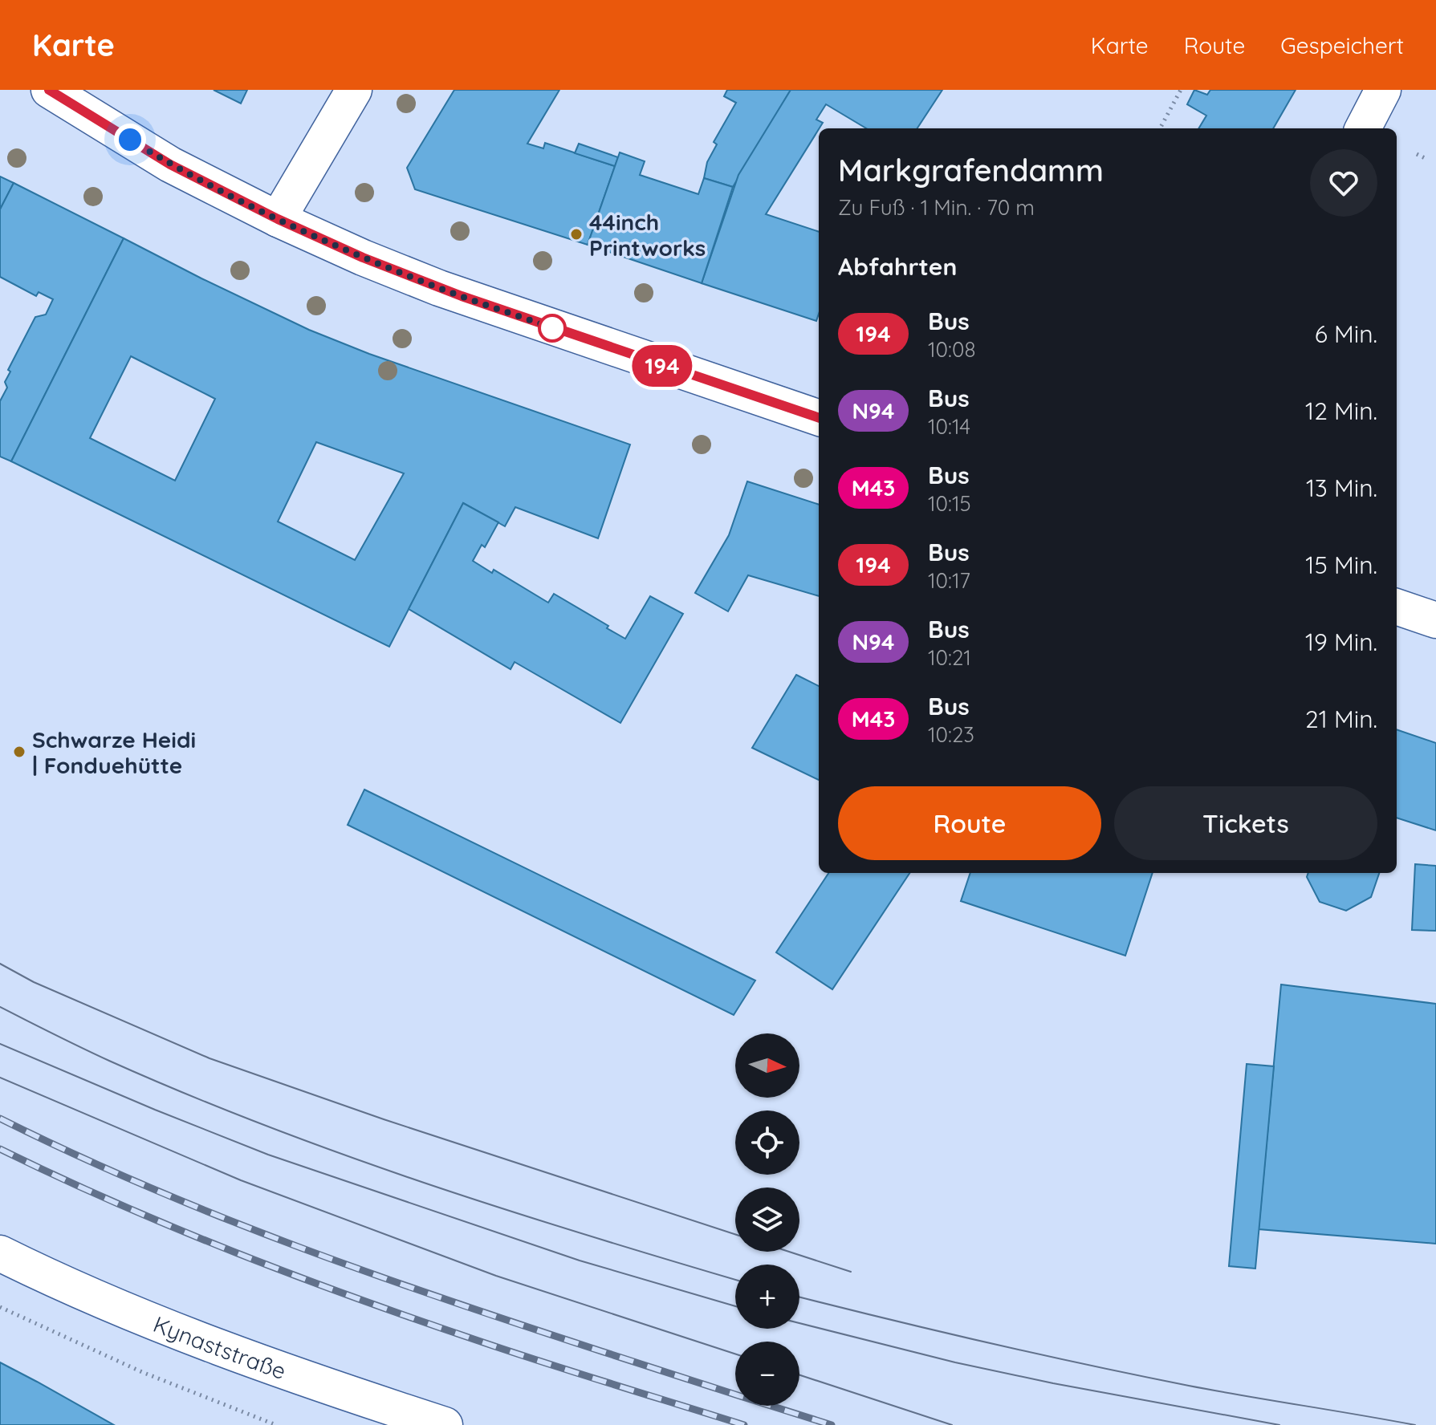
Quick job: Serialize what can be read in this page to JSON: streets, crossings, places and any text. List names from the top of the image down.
{
  "streets": {
    "main road": ["Kynaststraße"]
  },
  "places": ["44inch Printworks", "Schwarze Heidi | Fonduehütte"],
  "lines": ["bus line 194"],
  "north": "right",
  "page": {
    "header": "Karte",
    "nav": ["Karte", "Route", "Gespeichert"],
    "on_map": "194",
    "heading": [
      ["Markgrafendamm", "Zu Fuß · 1 Min. · 70 m"],
      "Abfahrten"
    ],
    "list": [
      {
        "mark": "194",
        "name": "Bus",
        "note": "10:08",
        "value": "6 Min."
      },
      {
        "mark": "N94",
        "name": "Bus",
        "note": "10:14",
        "value": "12 Min."
      },
      {
        "mark": "M43",
        "name": "Bus",
        "note": "10:15",
        "value": "13 Min."
      },
      {
        "mark": "194",
        "name": "Bus",
        "note": "10:17",
        "value": "15 Min."
      },
      {
        "mark": "N94",
        "name": "Bus",
        "note": "10:21",
        "value": "19 Min."
      },
      {
        "mark": "M43",
        "name": "Bus",
        "note": "10:23",
        "value": "21 Min."
      }
    ],
    "buttons": ["Route", "Tickets"],
    "map_buttons": ["+", "−"]
  }
}
